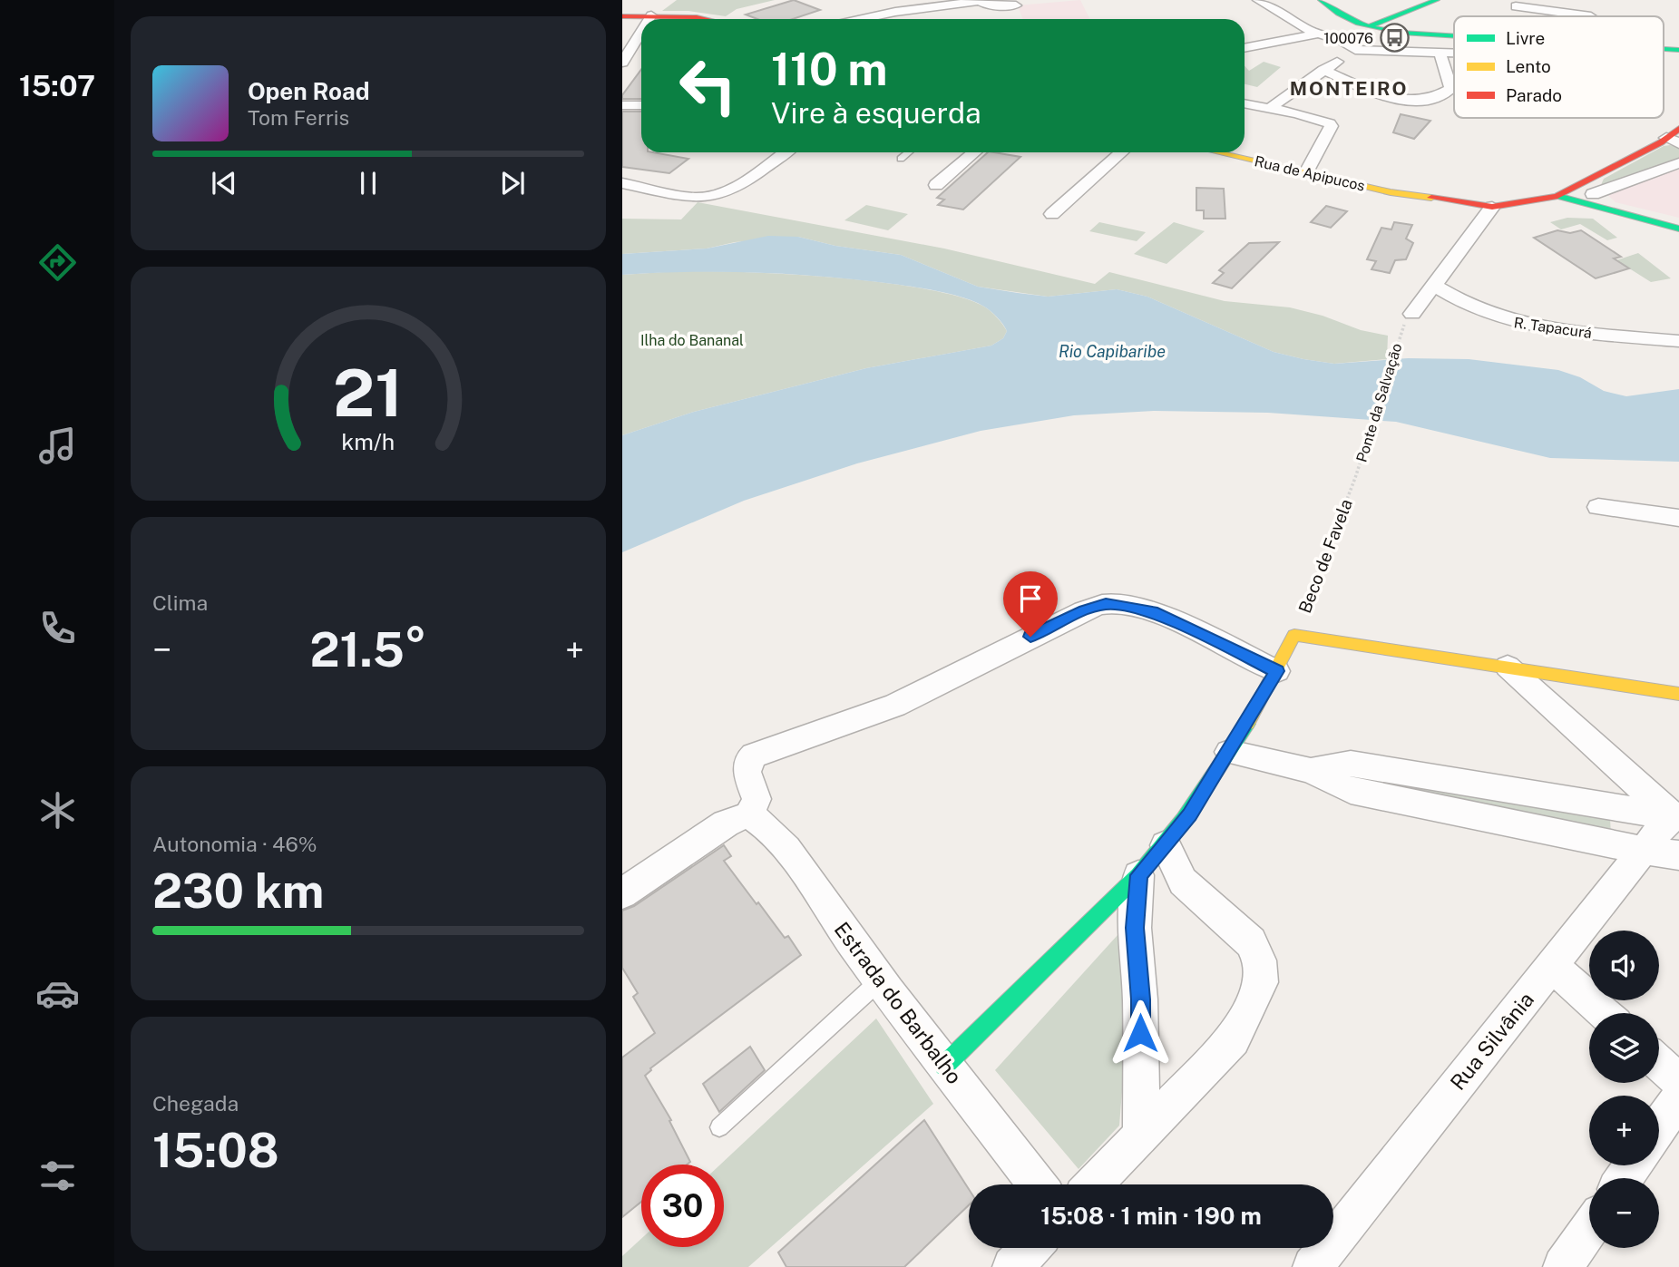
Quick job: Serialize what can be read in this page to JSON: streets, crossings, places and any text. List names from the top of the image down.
{
  "streets": {
    "street": [
      "Rua de Apipucos",
      "R. Tapacurá",
      "Estrada do Barbalho",
      "Rua Silvânia"
    ],
    "path": ["Ponte da Salvação", "Beco de Favela"]
  },
  "crossings": [
    ["Ponte da Salvação", "Beco de Favela"]
  ],
  "districts": ["MONTEIRO"],
  "water": ["Rio Capibaribe"],
  "parks": ["Ilha do Bananal"],
  "places": {
    "bus stop": ["100076"]
  },
  "legend": ["Livre", "Lento", "Parado"],
  "page": {
    "tabs": "15:07",
    "turn": ["110 m", "Vire à esquerda"],
    "song": ["Open Road", "Tom Ferris"],
    "tile": [
      "Clima",
      ["Autonomia · 46%", "230 km"],
      ["Chegada", "15:08"]
    ],
    "heat": ["−", "21.5°", "+"],
    "map_buttons": ["+", "−"],
    "limit": "30",
    "trip": "15:08 · 1 min · 190 m",
    "gauge": ["21", "km/h"]
  }
}
